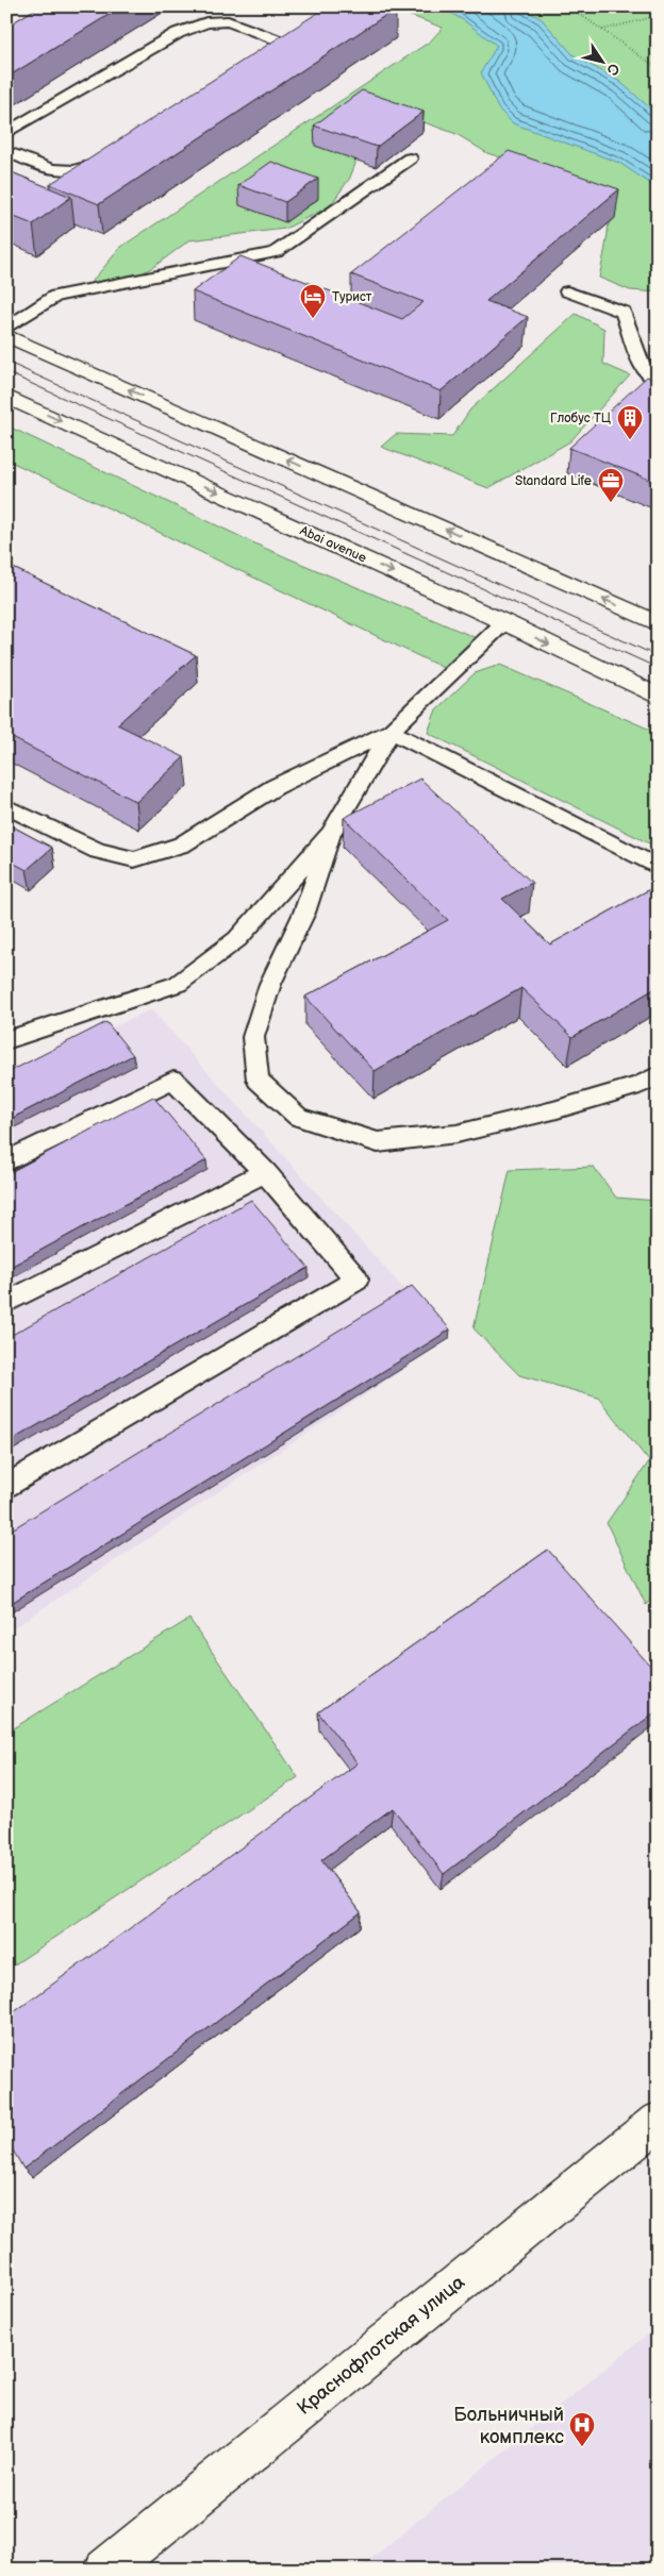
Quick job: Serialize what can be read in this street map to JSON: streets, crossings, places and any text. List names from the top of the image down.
{
  "streets": {
    "main road": ["Abai avenue", "Краснофлотская улица"]
  },
  "places": {
    "hotel": ["Турист"],
    "building": ["Глобус ТЦ"],
    "office": ["Standard Life"],
    "hospital": ["Больничный комплекс"]
  },
  "north": "bottom right"
}
